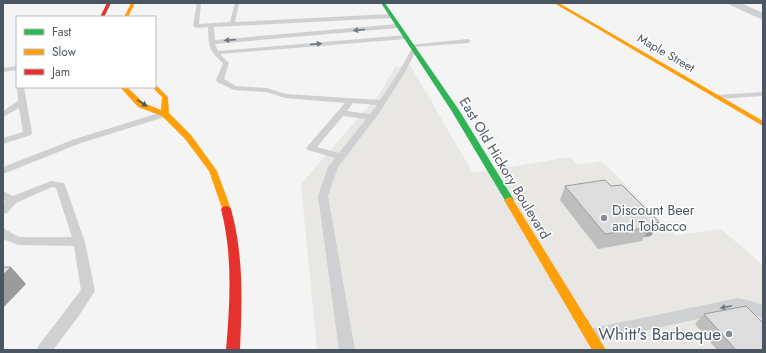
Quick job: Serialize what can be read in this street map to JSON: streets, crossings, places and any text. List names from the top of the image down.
{
  "streets": {
    "street": ["Maple Street", "East Old Hickory Boulevard"]
  },
  "places": ["Discount Beer and Tobacco", "Whitt's Barbeque"],
  "legend": ["Fast", "Slow", "Jam"]
}
